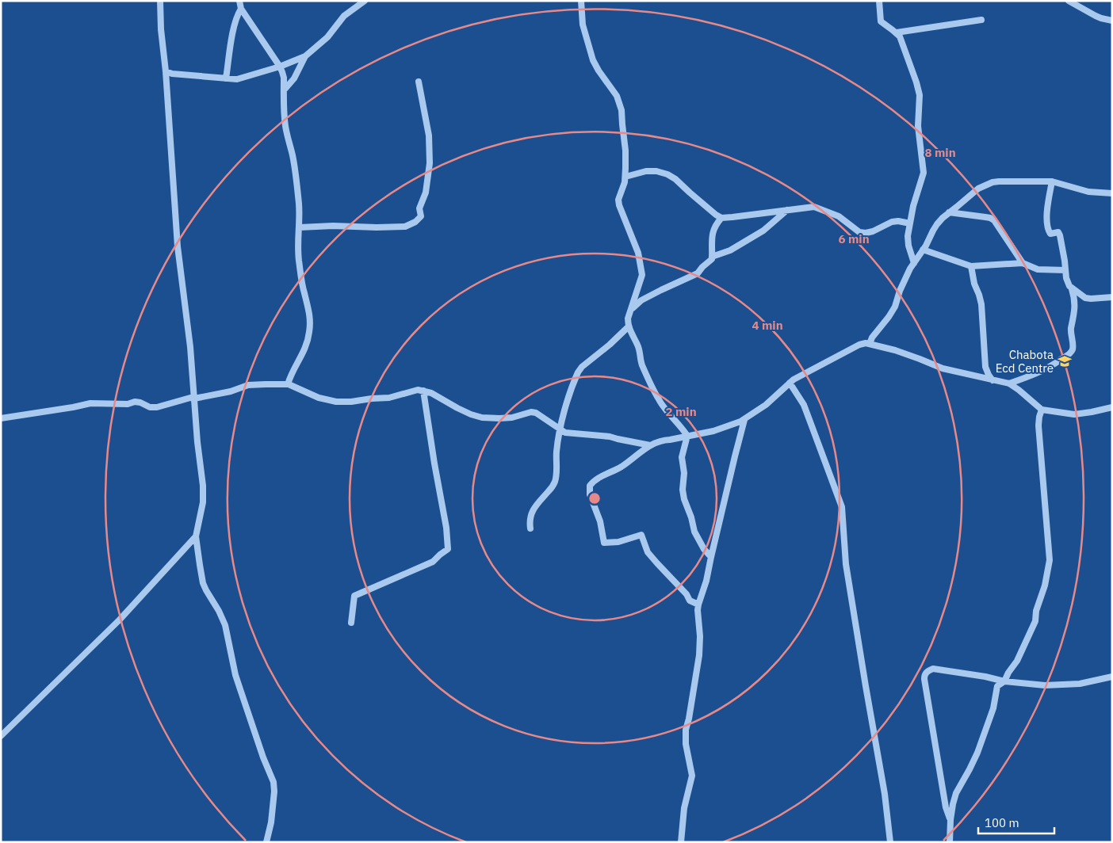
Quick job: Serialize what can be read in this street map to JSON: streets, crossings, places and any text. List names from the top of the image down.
{
  "places": {
    "school or university": ["Chabota Ecd Centre"]
  },
  "scale_bar": "100 m",
  "rings": [
    "8 min",
    "6 min",
    "4 min",
    "2 min"
  ]
}
